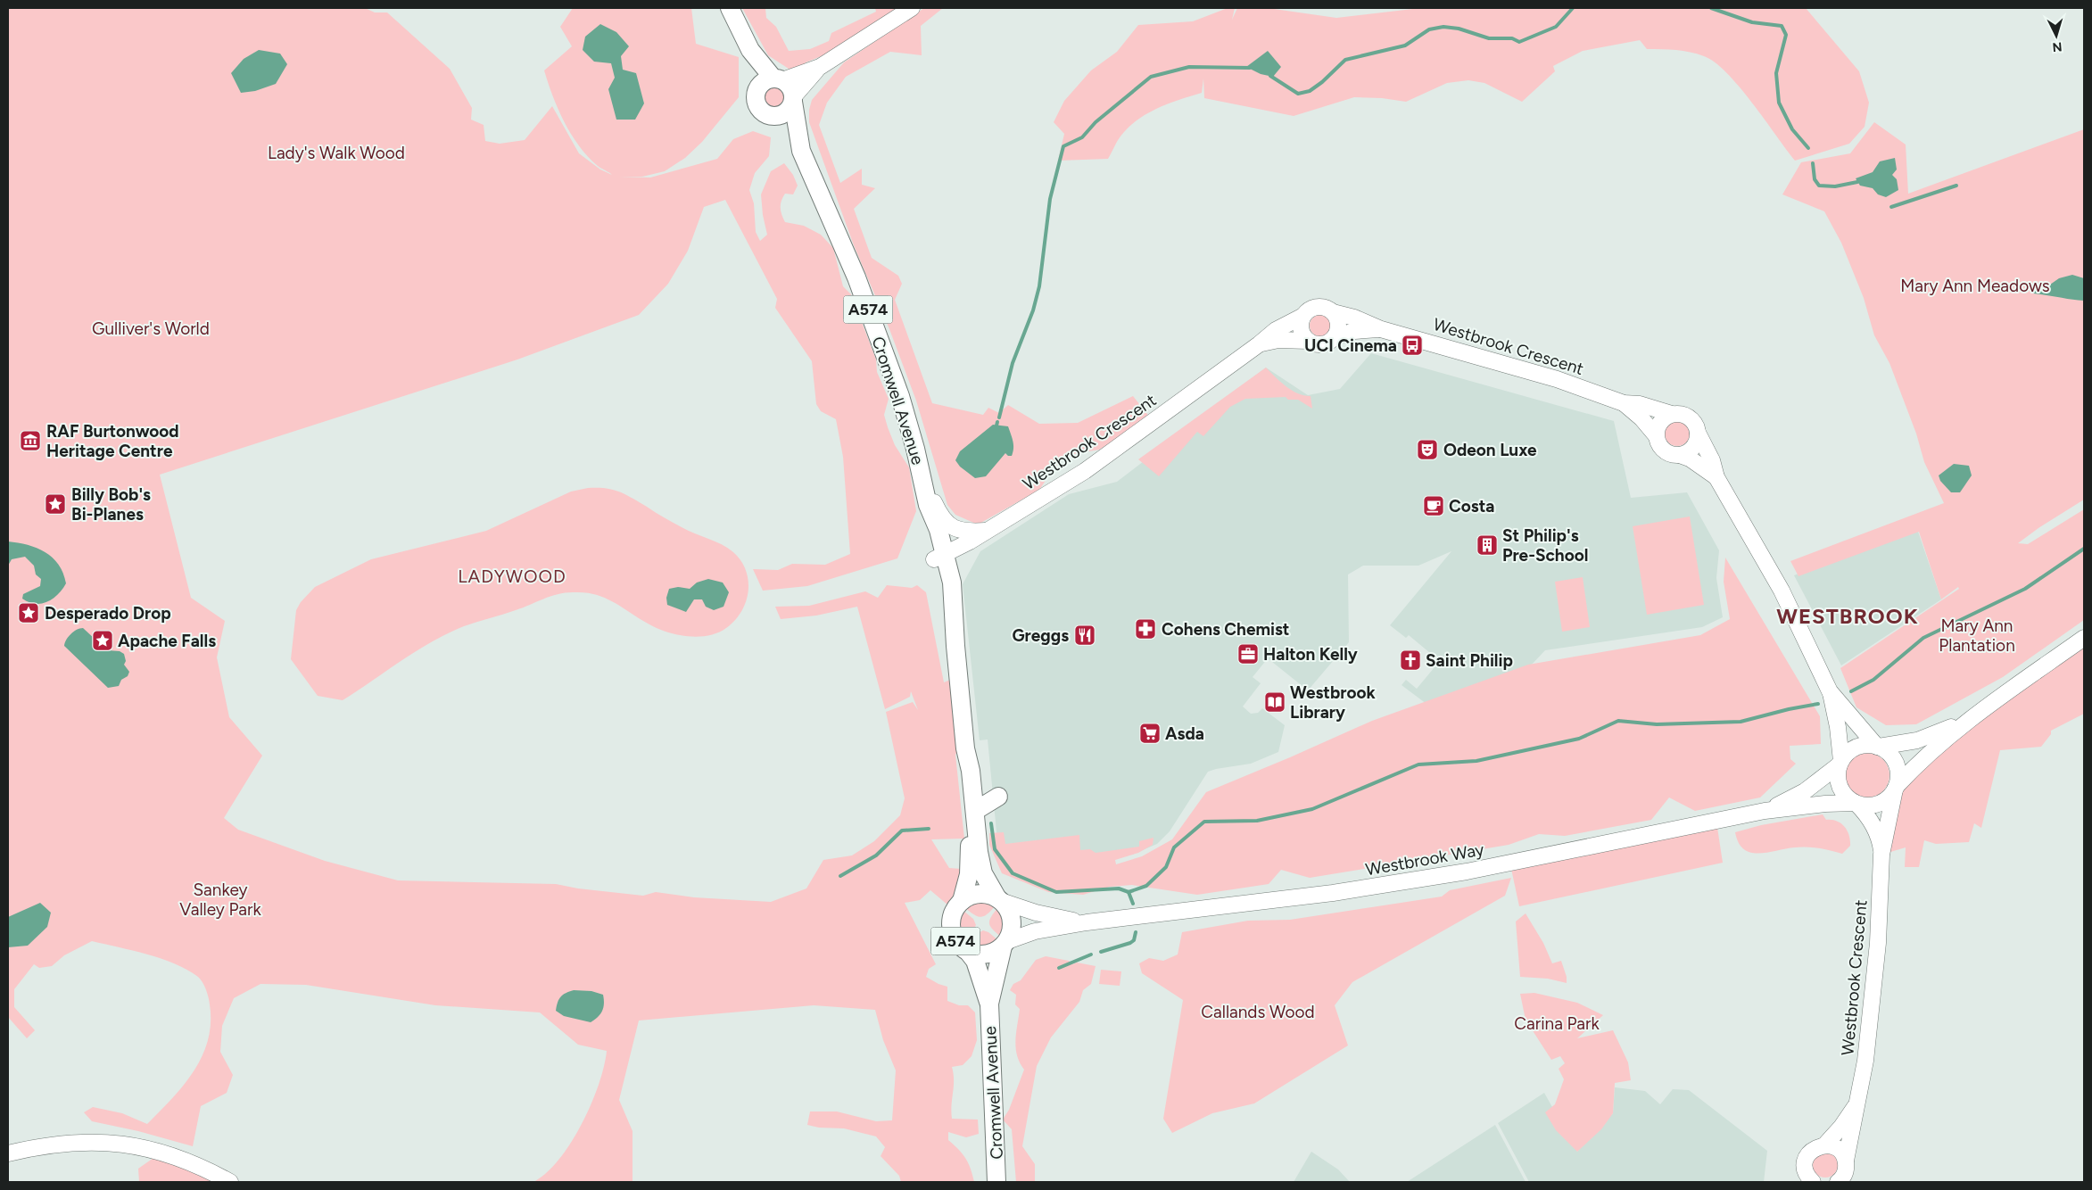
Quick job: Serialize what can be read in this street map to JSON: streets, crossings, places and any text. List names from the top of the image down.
{
  "streets": {
    "main road": ["A574", "Cromwell Avenue"],
    "street": ["Westbrook Crescent", "Westbrook Way"]
  },
  "crossings": [
    ["A574", "Cromwell Avenue"],
    ["A574", "Westbrook Way"],
    ["Westbrook Crescent", "Cromwell Avenue"],
    ["Westbrook Crescent", "Westbrook Way"],
    ["Cromwell Avenue", "Westbrook Way"]
  ],
  "districts": ["LADYWOOD", "WESTBROOK"],
  "parks": [
    "Lady's Walk Wood",
    "Mary Ann Meadows",
    "Gulliver's World",
    "Mary Ann Plantation",
    "Sankey Valley Park",
    "Callands Wood",
    "Carina Park"
  ],
  "places": {
    "bus stop": ["UCI Cinema"],
    "museum": ["RAF Burtonwood Heritage Centre"],
    "theatre": ["Odeon Luxe"],
    "place": ["Billy Bob's Bi-Planes", "Desperado Drop", "Apache Falls"],
    "cafe": ["Costa"],
    "building": ["St Philip's Pre-School"],
    "pharmacy": ["Cohens Chemist"],
    "restaurant": ["Greggs"],
    "office": ["Halton Kelly"],
    "church": ["Saint Philip"],
    "library": ["Westbrook Library"],
    "supermarket": ["Asda"]
  },
  "north": "bottom"
}
